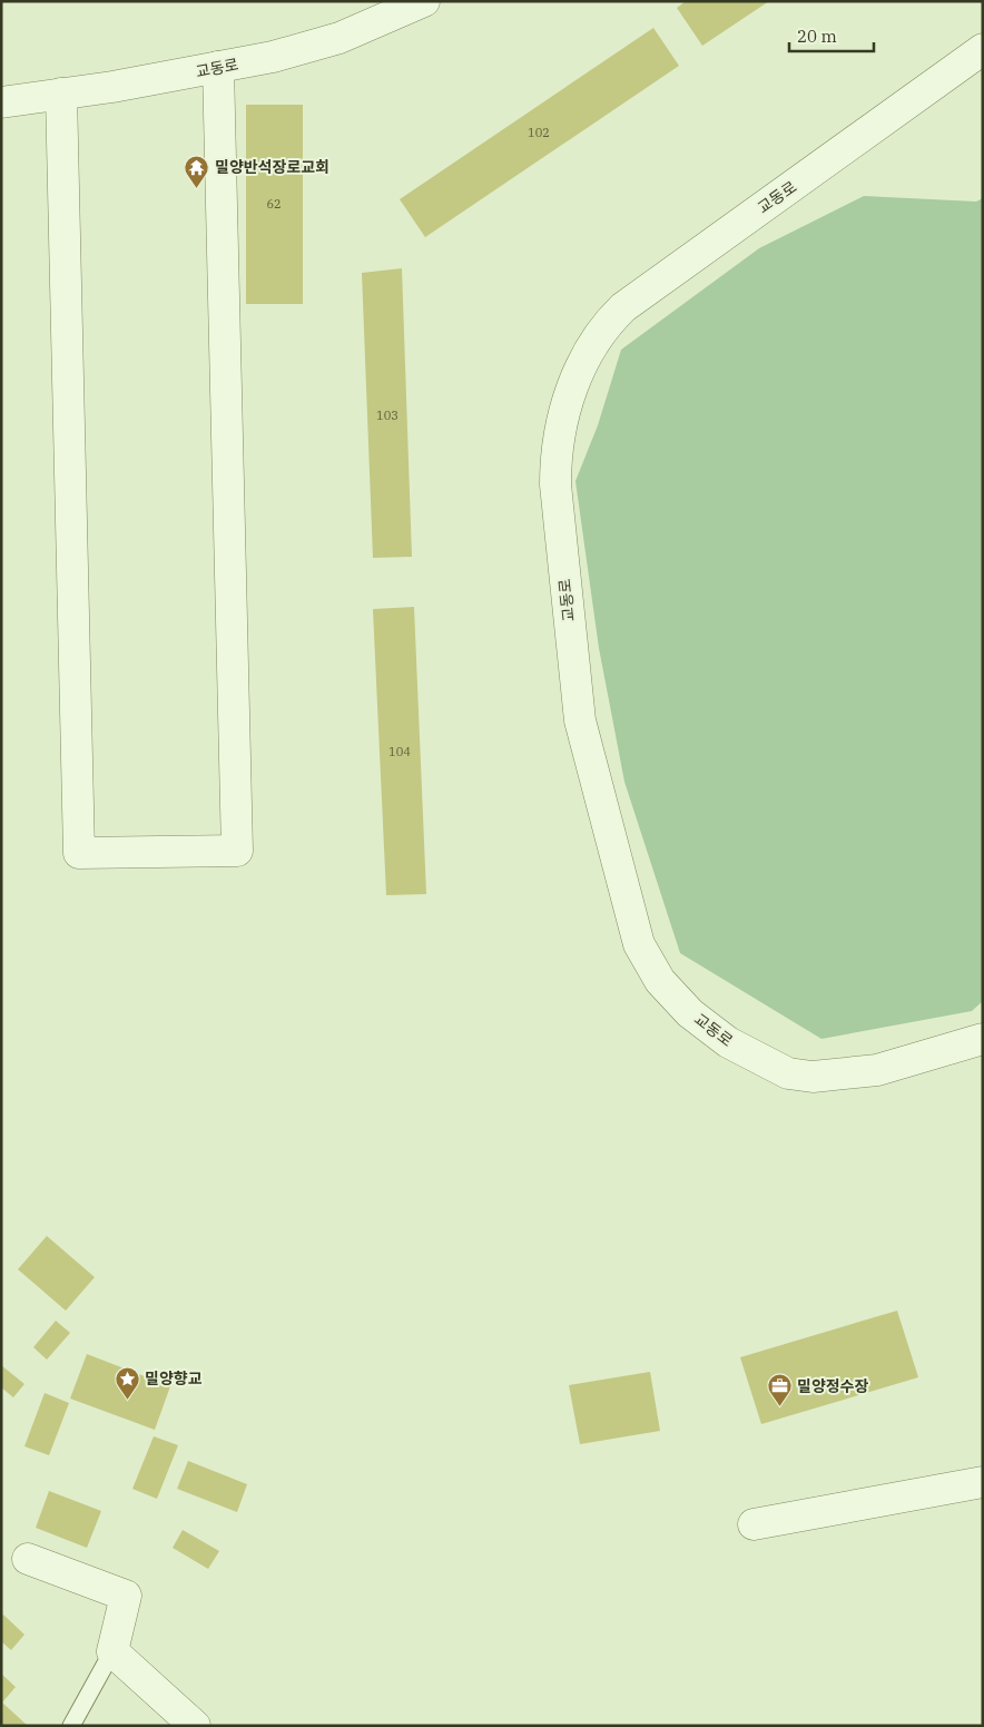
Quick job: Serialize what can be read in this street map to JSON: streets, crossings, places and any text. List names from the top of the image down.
{
  "streets": {
    "street": ["교동로"]
  },
  "places": {
    "temple": ["밀양반석장로교회"],
    "place": ["밀양향교"],
    "office": ["밀양정수장"]
  },
  "house_numbers": [
    "102",
    "62",
    "103",
    "104"
  ],
  "scale_bar": "20 m"
}
